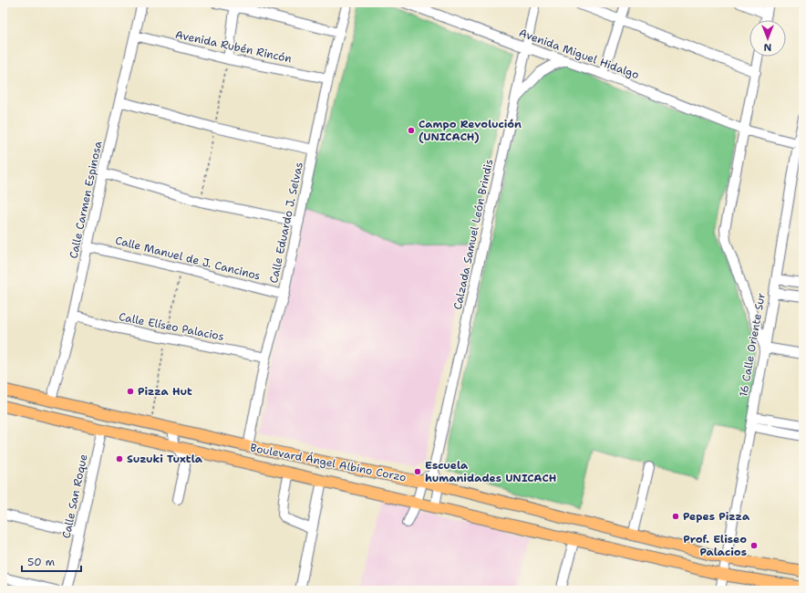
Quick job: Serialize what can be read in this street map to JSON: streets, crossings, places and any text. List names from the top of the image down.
{
  "streets": {
    "main road": ["Boulevard Ángel Albino Corzo"],
    "street": [
      "Avenida Rubén Rincón",
      "Avenida Miguel Hidalgo",
      "Calle Carmen Espinosa",
      "Calle Eduardo J. Selvas",
      "Calzada Samuel León Brindis",
      "Calle Manuel de J. Cancinos",
      "Calle Elíseo Palacios",
      "16 Calle Oriente Sur",
      "Calle San Roque"
    ]
  },
  "crossings": [
    ["Avenida Rubén Rincón", "Calle Carmen Espinosa"],
    ["Avenida Rubén Rincón", "Calle Eduardo J. Selvas"],
    ["Avenida Miguel Hidalgo", "Calzada Samuel León Brindis"],
    ["Avenida Miguel Hidalgo", "16 Calle Oriente Sur"],
    ["Calle Carmen Espinosa", "Calle Manuel de J. Cancinos"],
    ["Calle Carmen Espinosa", "Calle Elíseo Palacios"],
    ["Calle Carmen Espinosa", "Boulevard Ángel Albino Corzo"],
    ["Calle Eduardo J. Selvas", "Calle Manuel de J. Cancinos"],
    ["Calle Eduardo J. Selvas", "Calle Elíseo Palacios"],
    ["Calle Eduardo J. Selvas", "Boulevard Ángel Albino Corzo"],
    ["16 Calle Oriente Sur", "Boulevard Ángel Albino Corzo"],
    ["Boulevard Ángel Albino Corzo", "Calle San Roque"]
  ],
  "places": [
    "Campo Revolución (UNICACH)",
    "Pizza Hut",
    "Suzuki Tuxtla",
    "Escuela humanidades UNICACH",
    "Pepes Pizza",
    "Prof. Eliseo Palacios"
  ],
  "scale_bar": "50 m",
  "north": "bottom"
}
